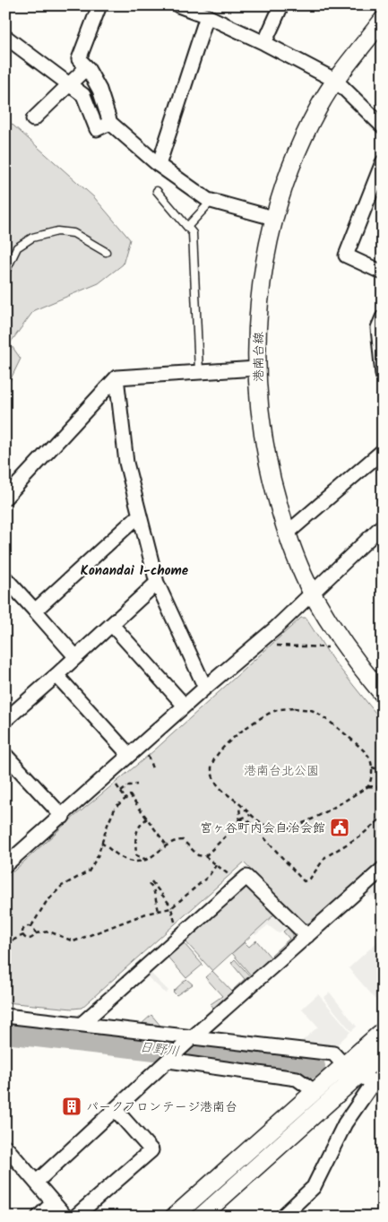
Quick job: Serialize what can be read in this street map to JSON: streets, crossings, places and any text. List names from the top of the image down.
{
  "streets": {
    "street": ["港南台線"]
  },
  "districts": ["Konandai 1-chome"],
  "water": ["日野川"],
  "parks": ["港南台北公園"],
  "places": {
    "public building": ["宮ヶ谷町内会自治会館"],
    "building": ["パークフロンテージ港南台"]
  }
}
